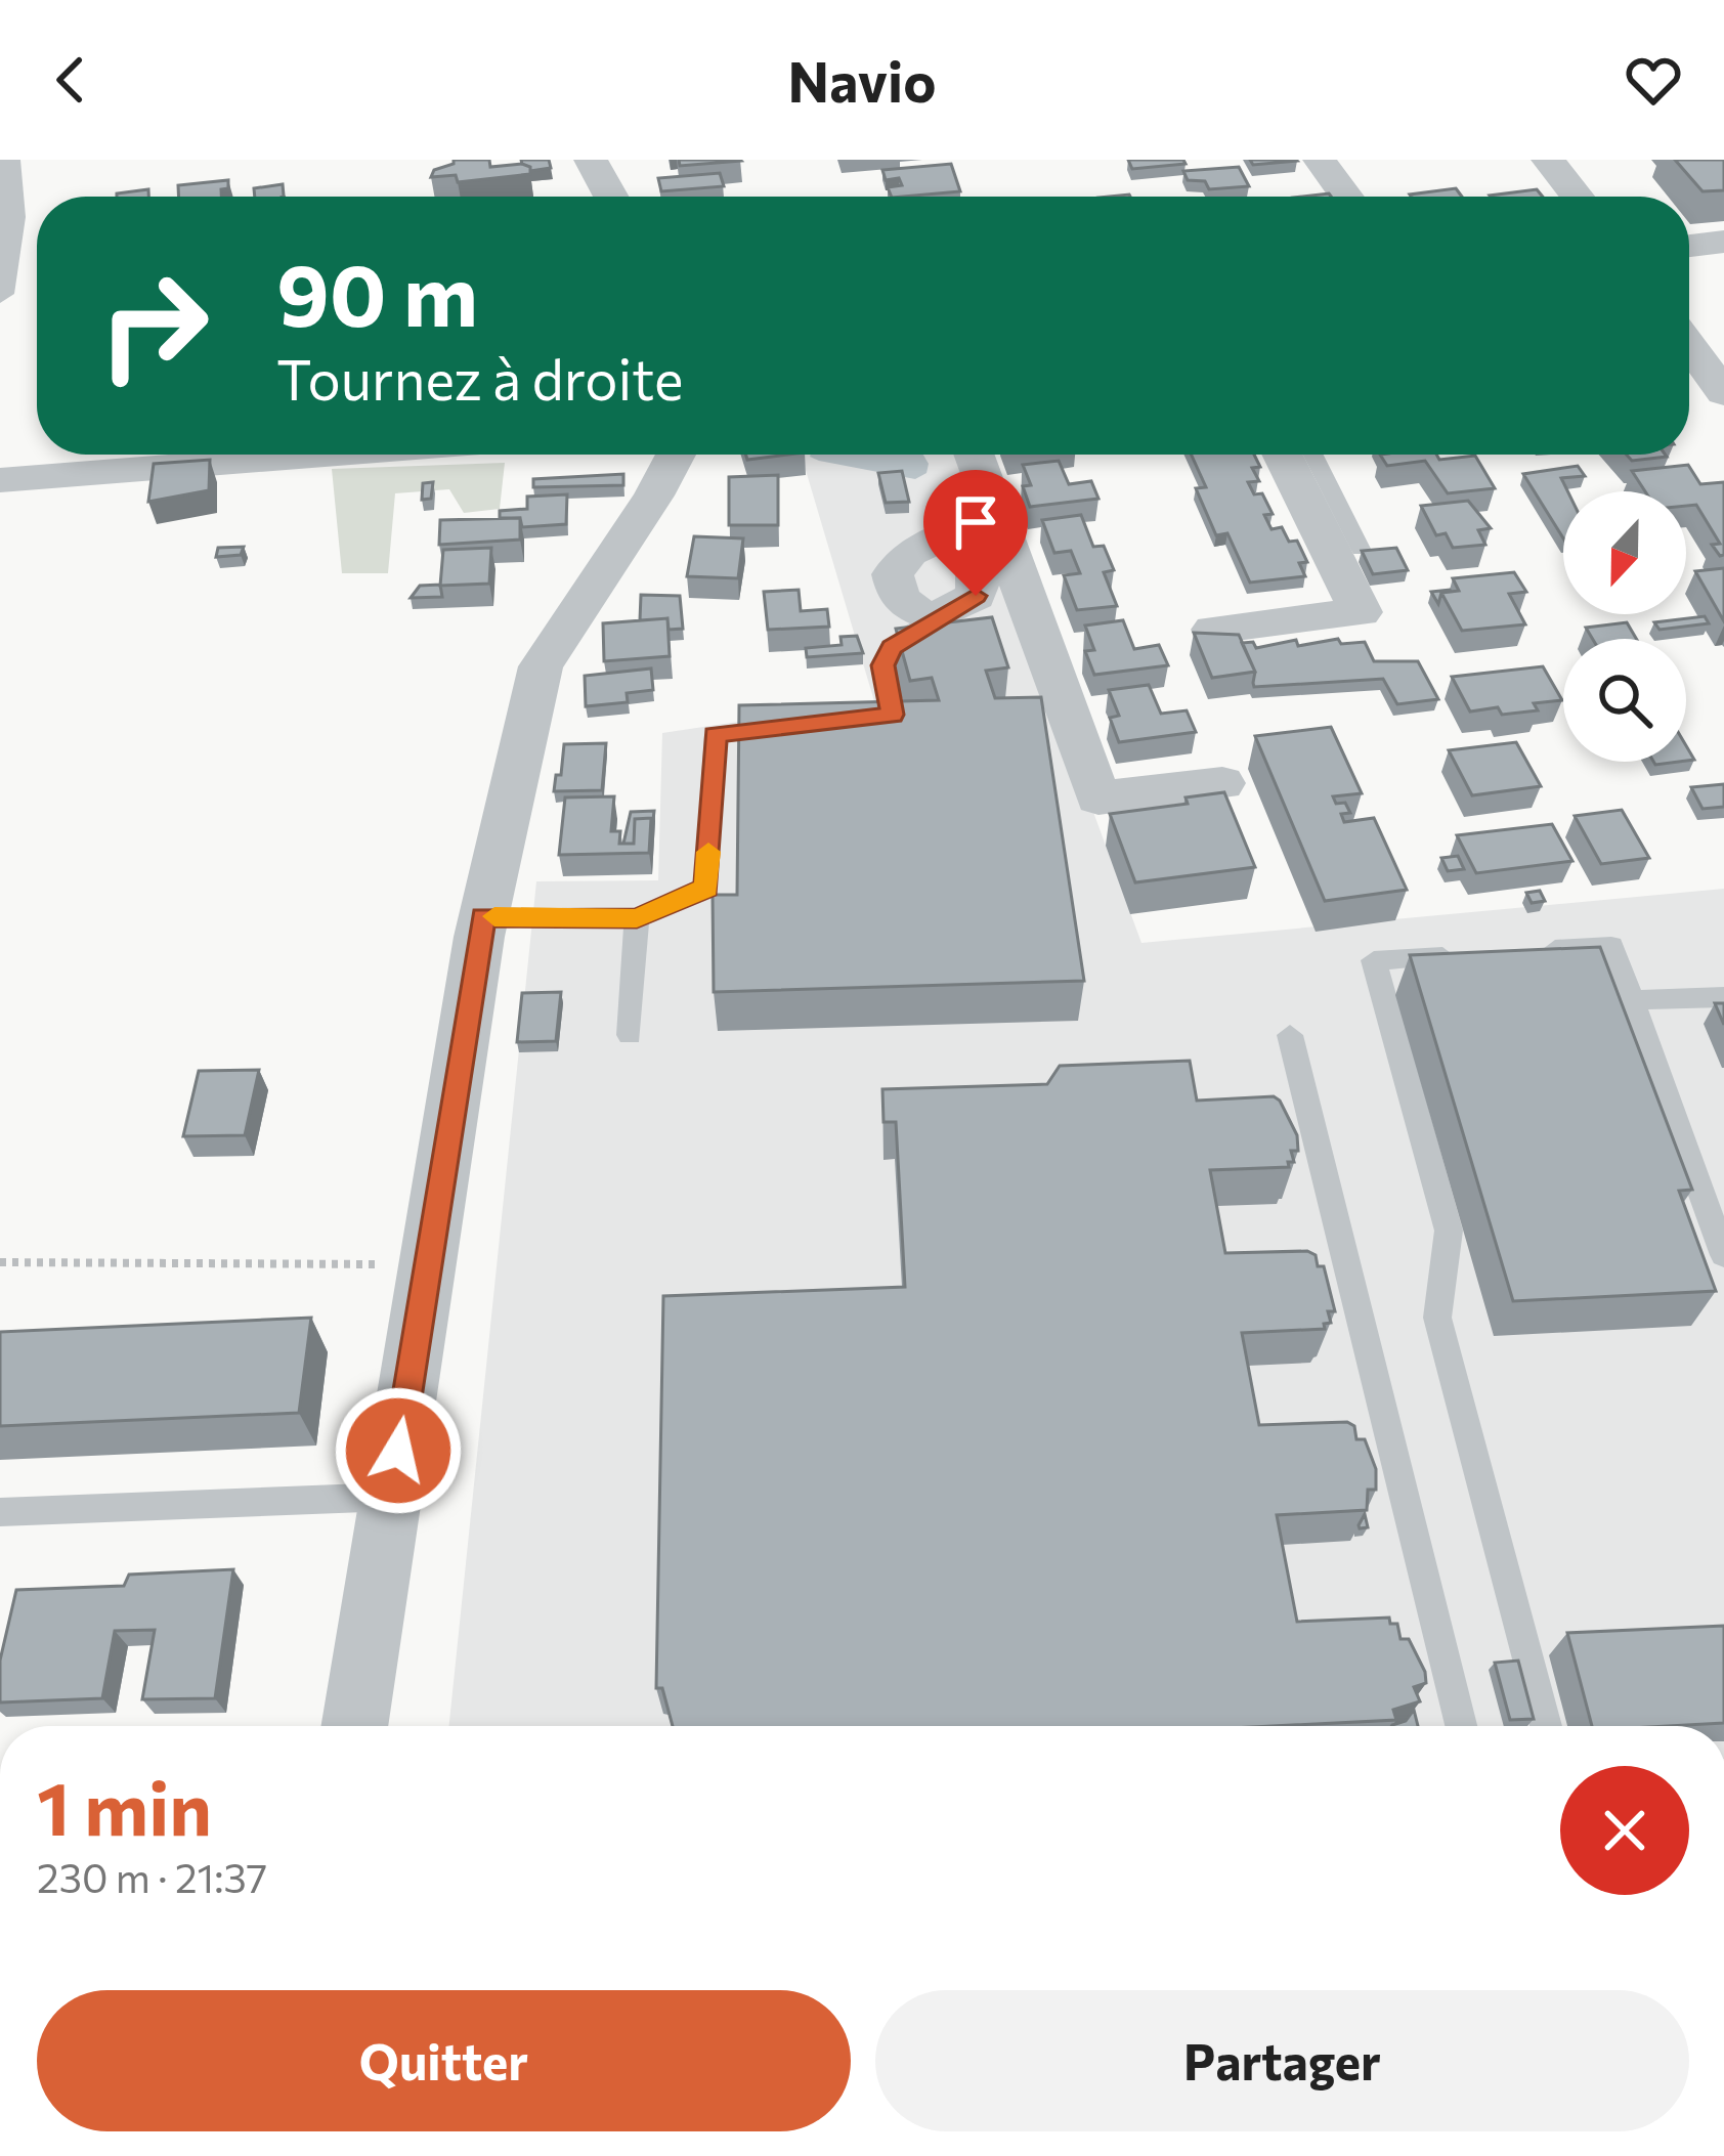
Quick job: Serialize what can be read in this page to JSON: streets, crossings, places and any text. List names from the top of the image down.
{
  "north": "bottom",
  "page": {
    "header": "Navio",
    "turn": ["90 m", "Tournez à droite"],
    "heading": ["1 min", "230 m · 21:37"],
    "buttons": ["Quitter", "Partager"]
  }
}
